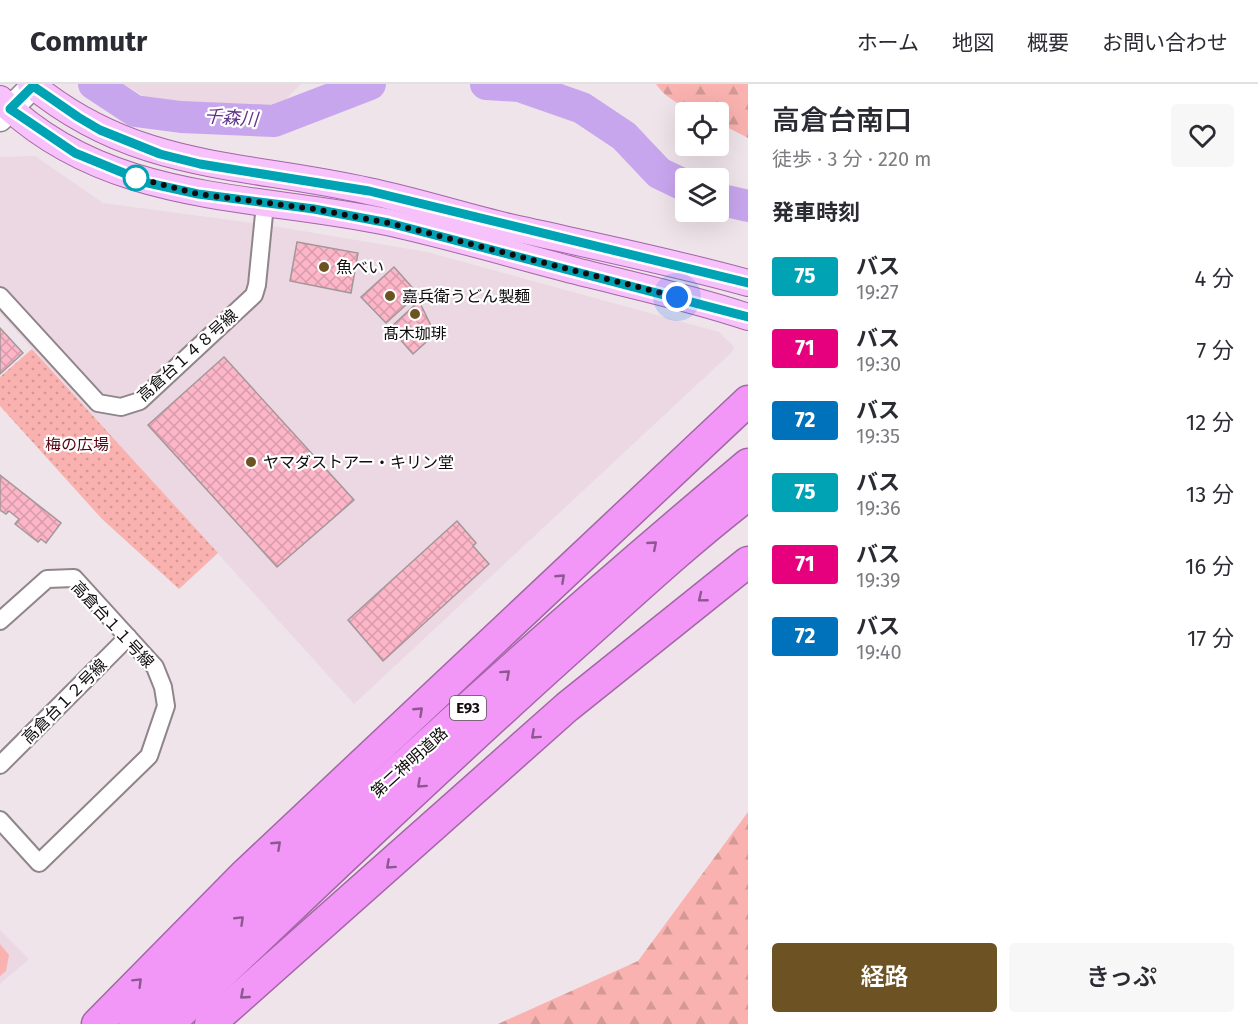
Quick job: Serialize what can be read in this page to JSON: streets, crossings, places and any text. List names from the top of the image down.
{
  "streets": {
    "highway": ["E93", "第二神明道路"],
    "street": ["高倉台１４８号線", "高倉台１１号線", "高倉台１２号線"]
  },
  "crossings": [
    ["高倉台１１号線", "高倉台１２号線"]
  ],
  "water": ["千森川"],
  "parks": ["梅の広場"],
  "places": [
    "魚べい",
    "嘉兵衛うどん製麺",
    "髙木珈琲",
    "ヤマダストアー・キリン堂"
  ],
  "lines": ["bus line 75"],
  "page": {
    "header": "Commutr",
    "nav": [
      "ホーム",
      "地図",
      "概要",
      "お問い合わせ"
    ],
    "heading": [
      ["高倉台南口", "徒歩 · 3 分 · 220 m"],
      "発車時刻"
    ],
    "list": [
      {
        "mark": "75",
        "name": "バス",
        "note": "19:27",
        "value": "4 分"
      },
      {
        "mark": "71",
        "name": "バス",
        "note": "19:30",
        "value": "7 分"
      },
      {
        "mark": "72",
        "name": "バス",
        "note": "19:35",
        "value": "12 分"
      },
      {
        "mark": "75",
        "name": "バス",
        "note": "19:36",
        "value": "13 分"
      },
      {
        "mark": "71",
        "name": "バス",
        "note": "19:39",
        "value": "16 分"
      },
      {
        "mark": "72",
        "name": "バス",
        "note": "19:40",
        "value": "17 分"
      }
    ],
    "buttons": ["経路", "きっぷ"]
  }
}
